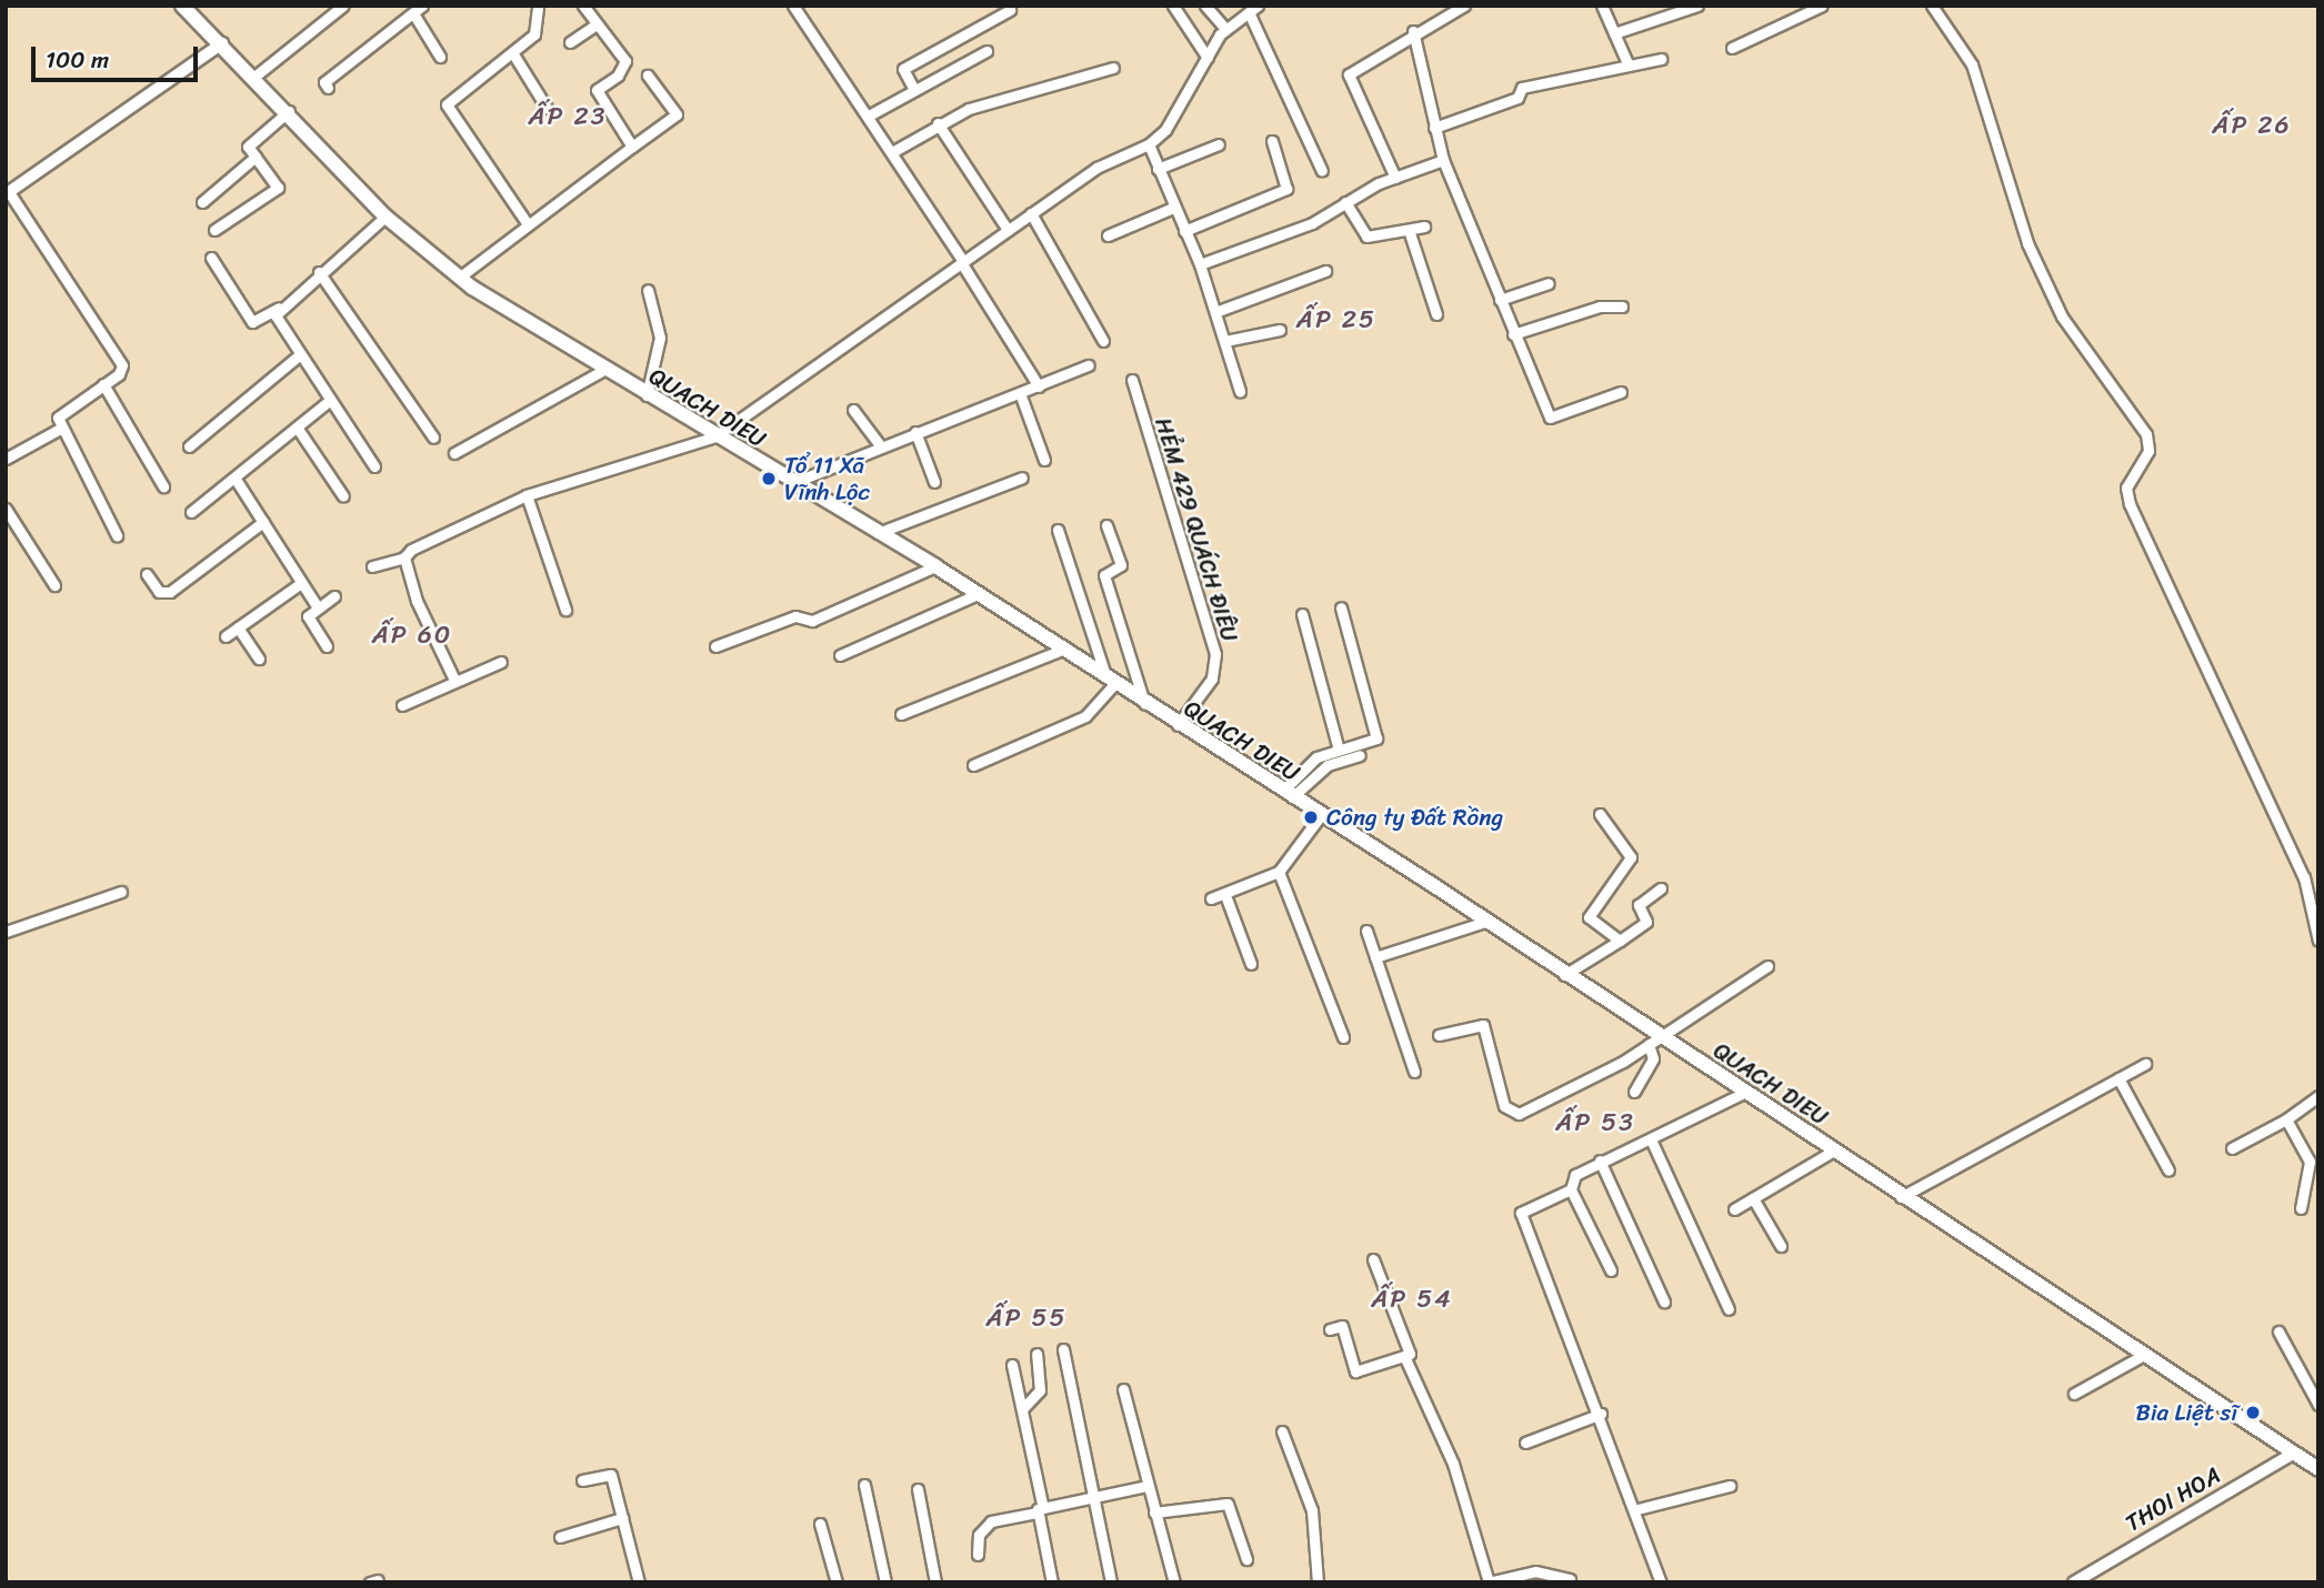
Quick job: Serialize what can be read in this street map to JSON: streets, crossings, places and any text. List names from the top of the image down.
{
  "streets": {
    "main road": ["QUACH DIEU"],
    "street": ["HẺM 429 QUÁCH ĐIÊU", "THOI HOA"]
  },
  "crossings": [
    ["QUACH DIEU", "HẺM 429 QUÁCH ĐIÊU"],
    ["QUACH DIEU", "THOI HOA"]
  ],
  "districts": [
    "ẤP 23",
    "ẤP 26",
    "ẤP 25",
    "ẤP 60",
    "ẤP 53",
    "ẤP 54",
    "ẤP 55"
  ],
  "places": ["Tổ 11 Xã Vĩnh Lộc", "Công ty Đất Rồng", "Bia Liệt sĩ"],
  "scale_bar": "100 m"
}
